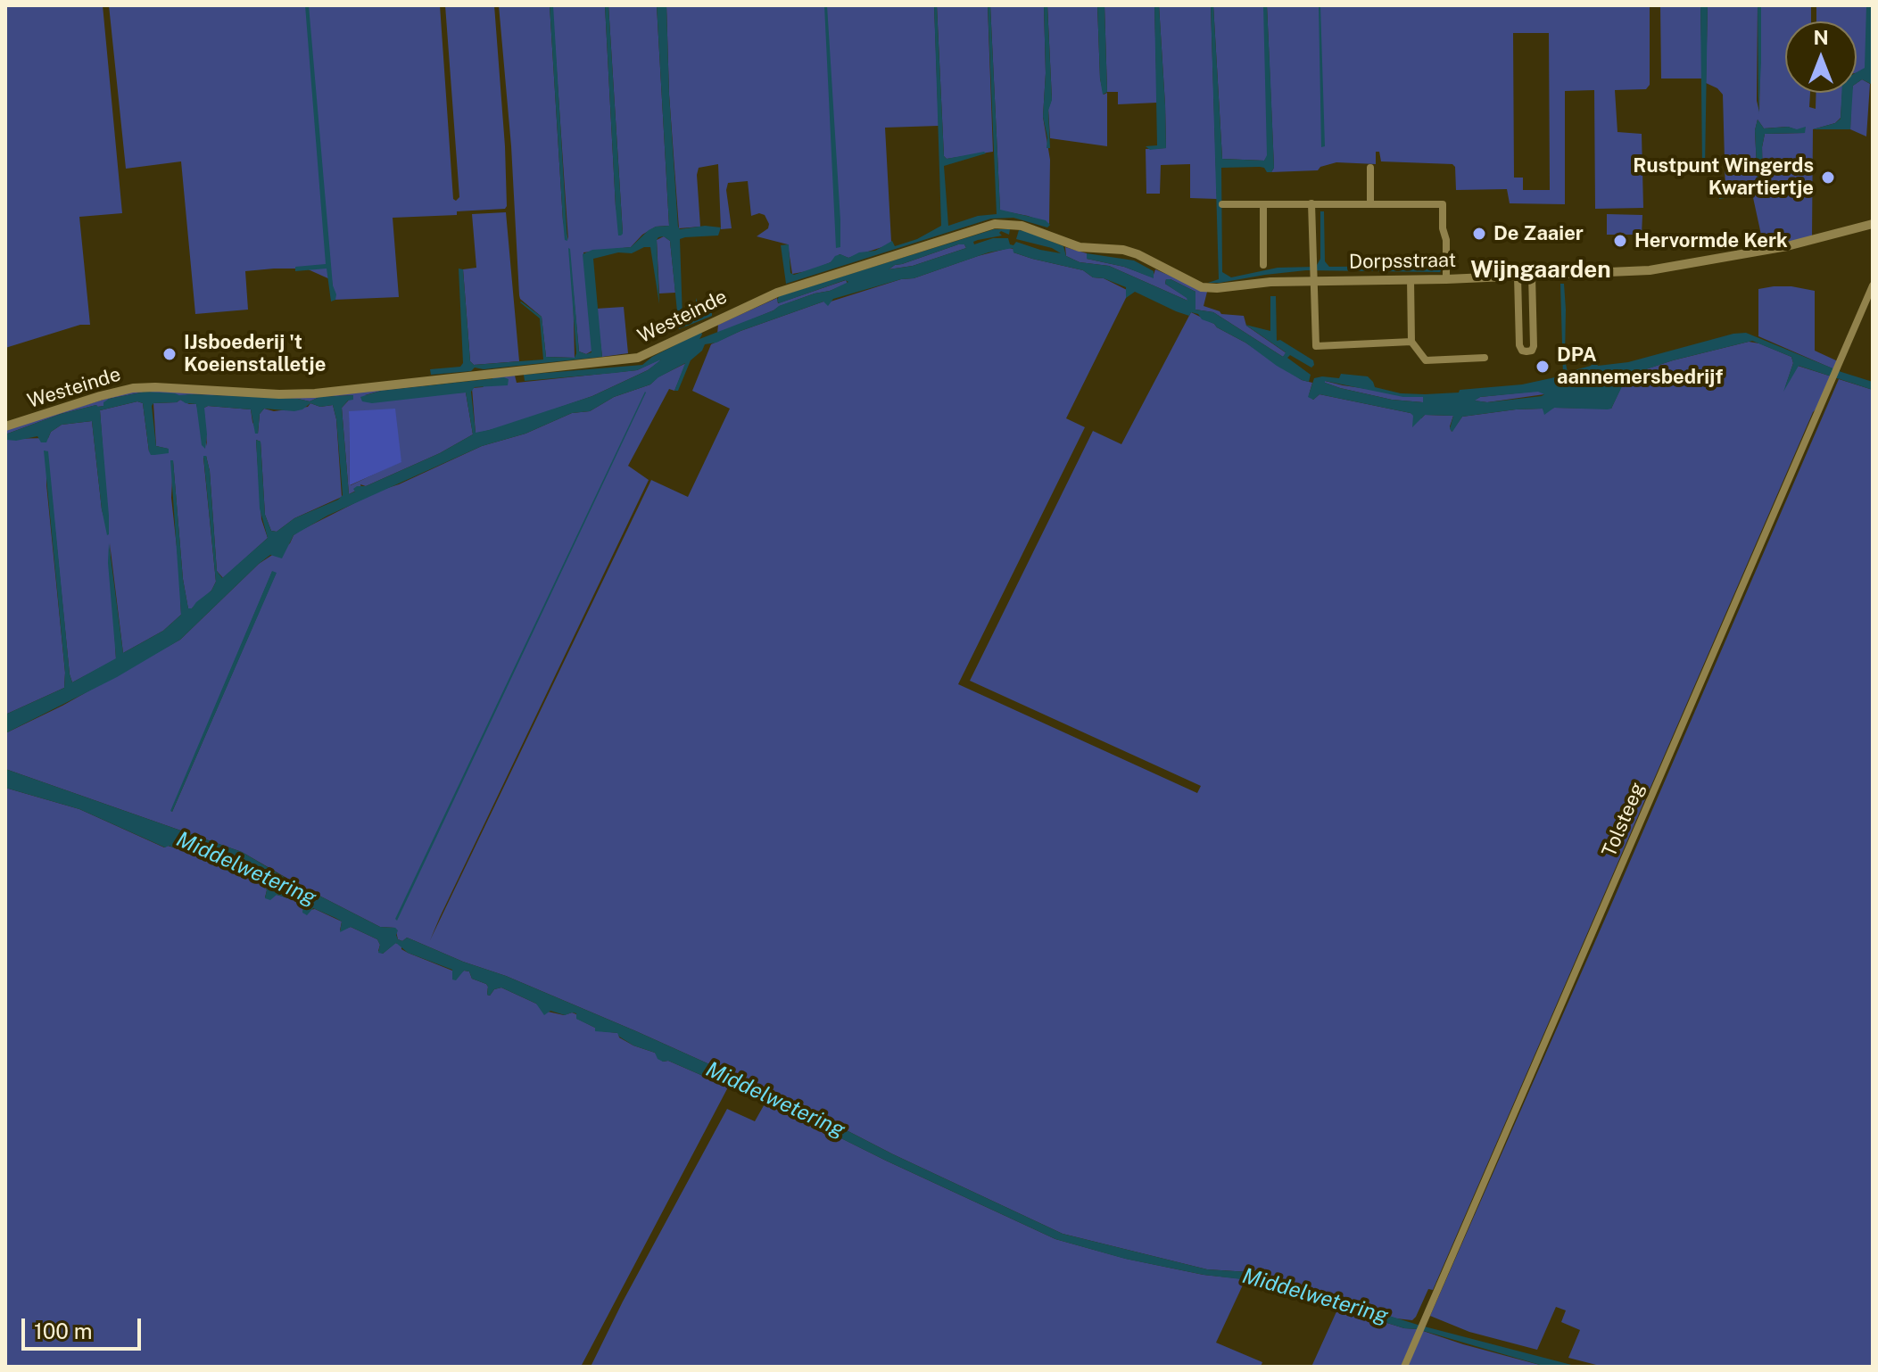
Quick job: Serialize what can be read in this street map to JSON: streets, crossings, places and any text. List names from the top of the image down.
{
  "streets": {
    "street": ["Dorpsstraat", "Westeinde", "Tolsteeg"]
  },
  "crossings": [
    ["Dorpsstraat", "Westeinde"]
  ],
  "districts": ["Wijngaarden"],
  "water": ["Middelwetering"],
  "places": [
    "Rustpunt Wingerds Kwartiertje",
    "De Zaaier",
    "Hervormde Kerk",
    "IJsboederij 't Koeienstalletje",
    "DPA aannemersbedrijf"
  ],
  "scale_bar": "100 m",
  "north": "top"
}
